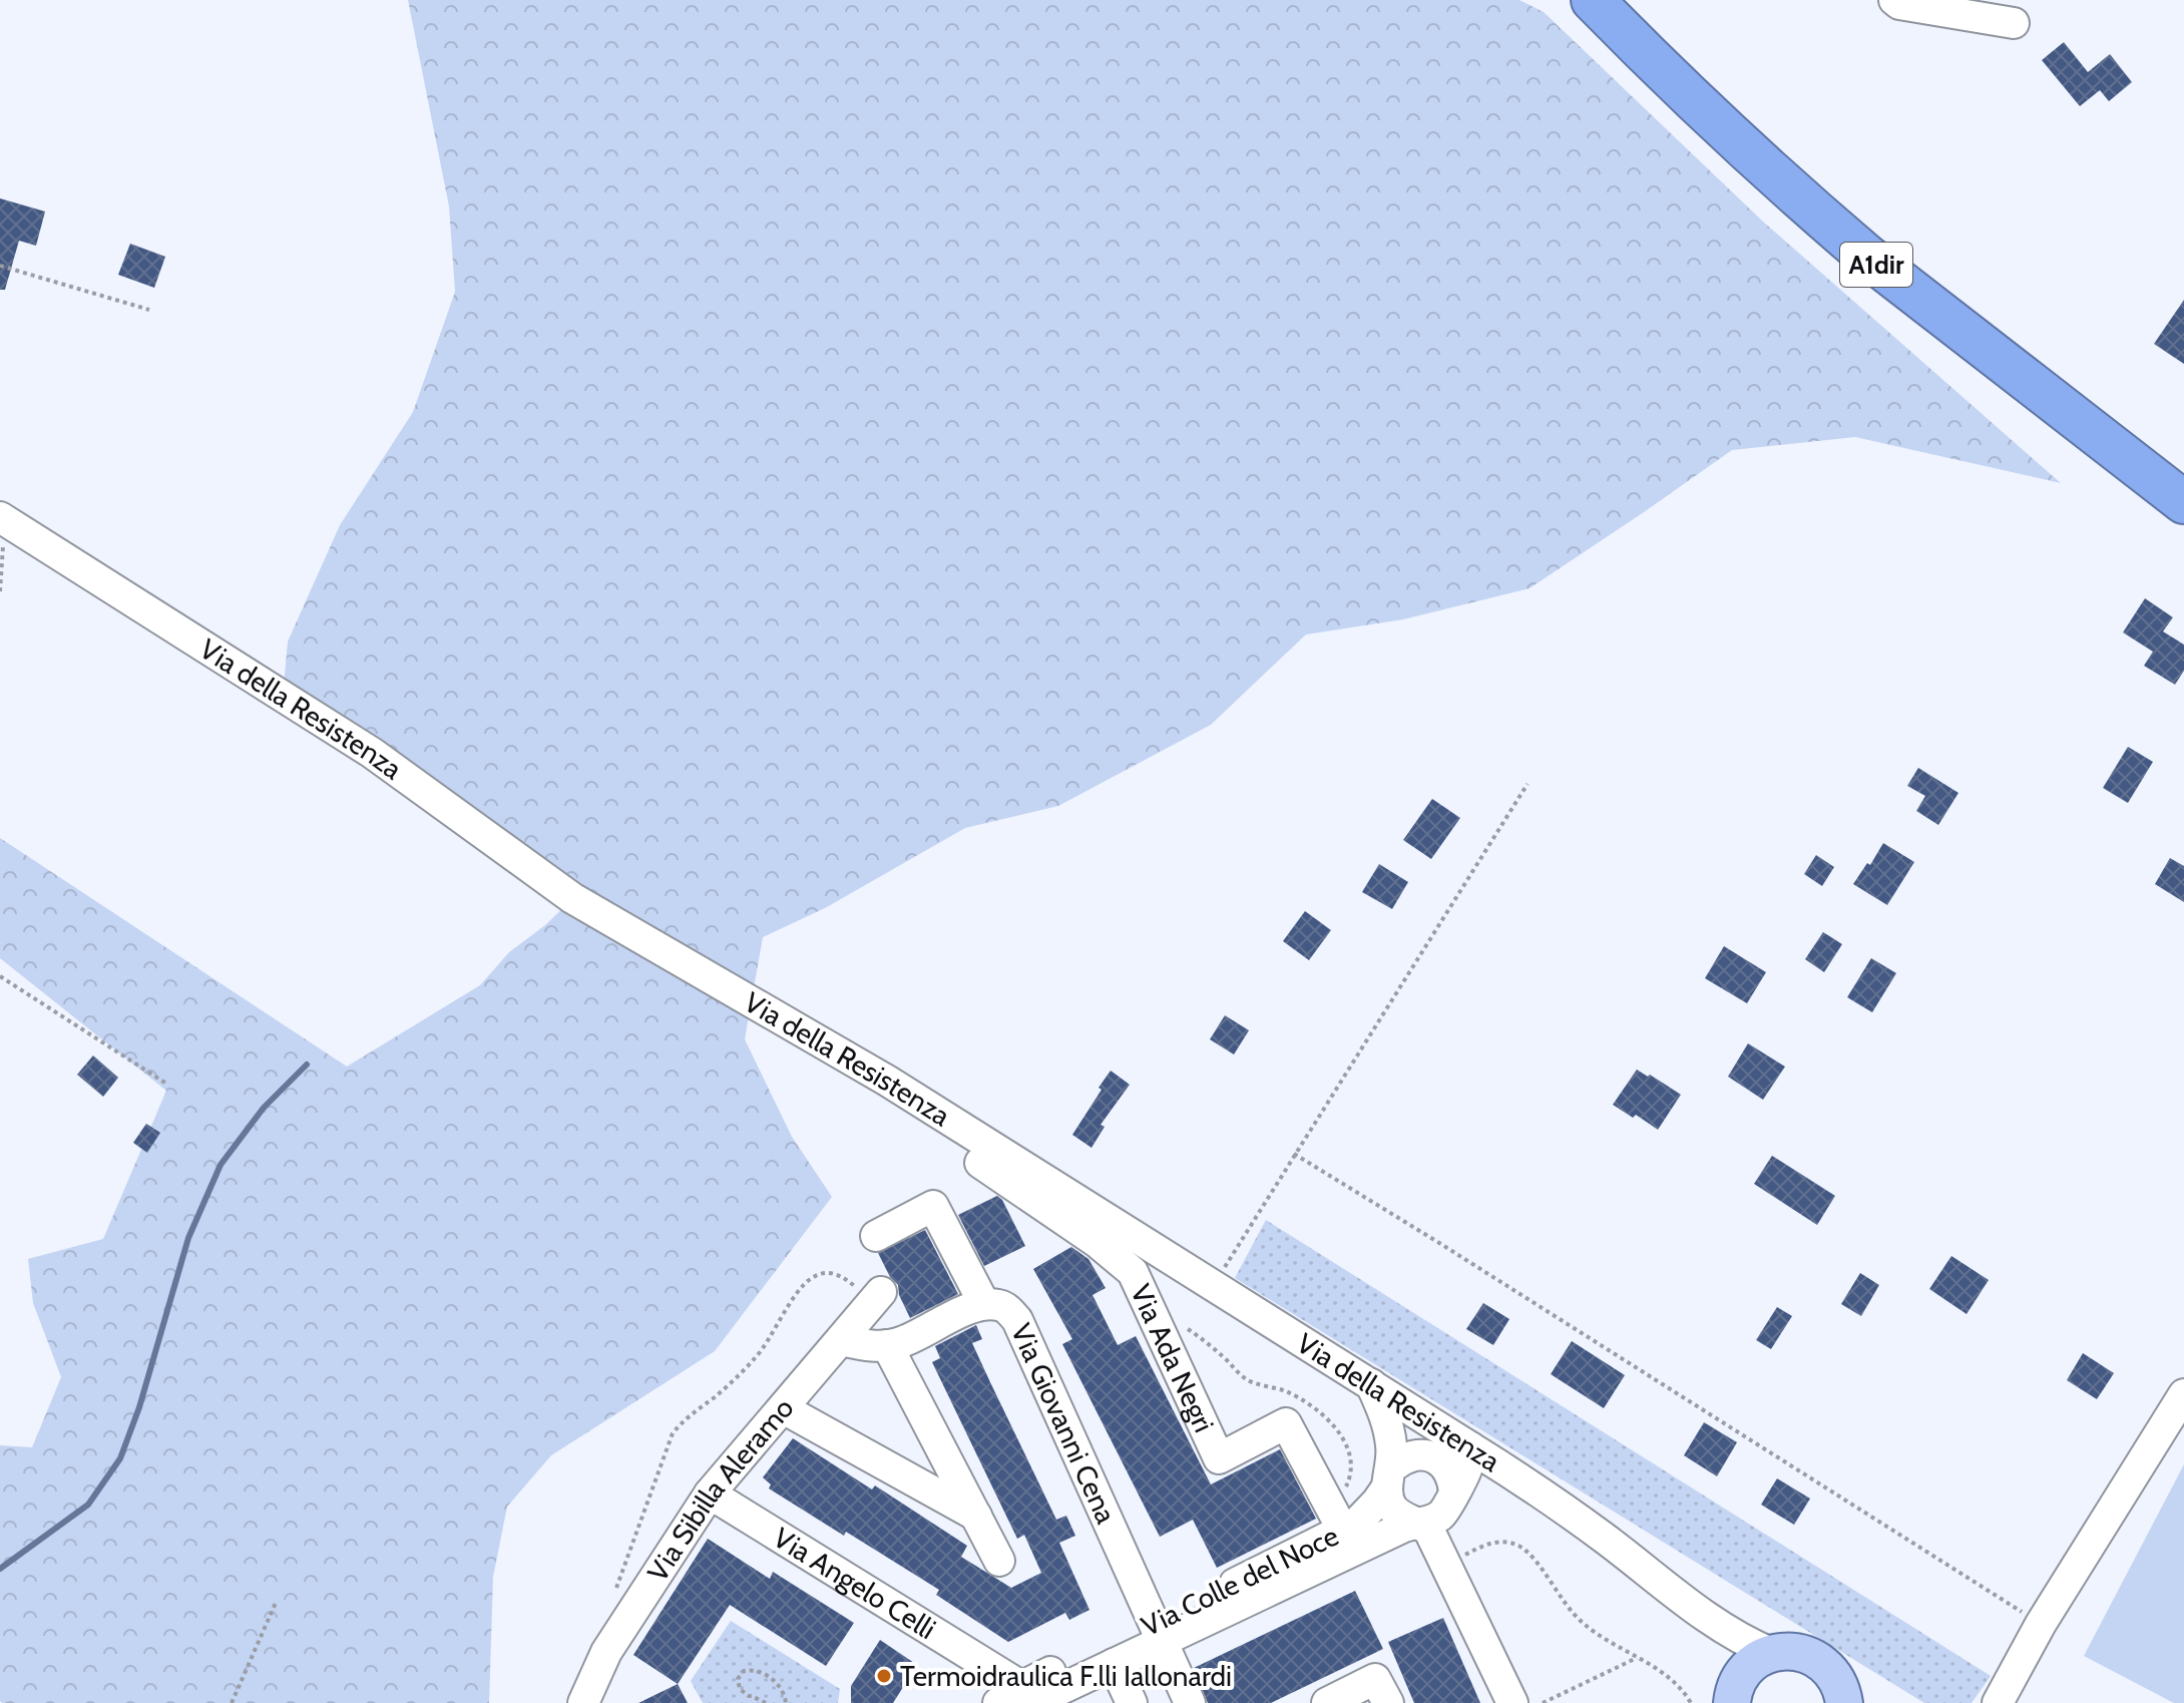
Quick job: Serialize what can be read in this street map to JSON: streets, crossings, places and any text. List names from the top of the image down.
{
  "streets": {
    "highway": ["A1dir"],
    "street": [
      "Via della Resistenza",
      "Via Ada Negri",
      "Via Giovanni Cena",
      "Via Sibilla Aleramo",
      "Via Colle del Noce",
      "Via Angelo Celli"
    ]
  },
  "crossings": [
    ["Via della Resistenza", "Via Ada Negri"],
    ["Via della Resistenza", "Via Colle del Noce"],
    ["Via Ada Negri", "Via Colle del Noce"],
    ["Via Giovanni Cena", "Via Sibilla Aleramo"],
    ["Via Giovanni Cena", "Via Colle del Noce"],
    ["Via Sibilla Aleramo", "Via Angelo Celli"],
    ["Via Colle del Noce", "Via Angelo Celli"]
  ],
  "places": ["Termoidraulica F.lli Iallonardi"]
}
